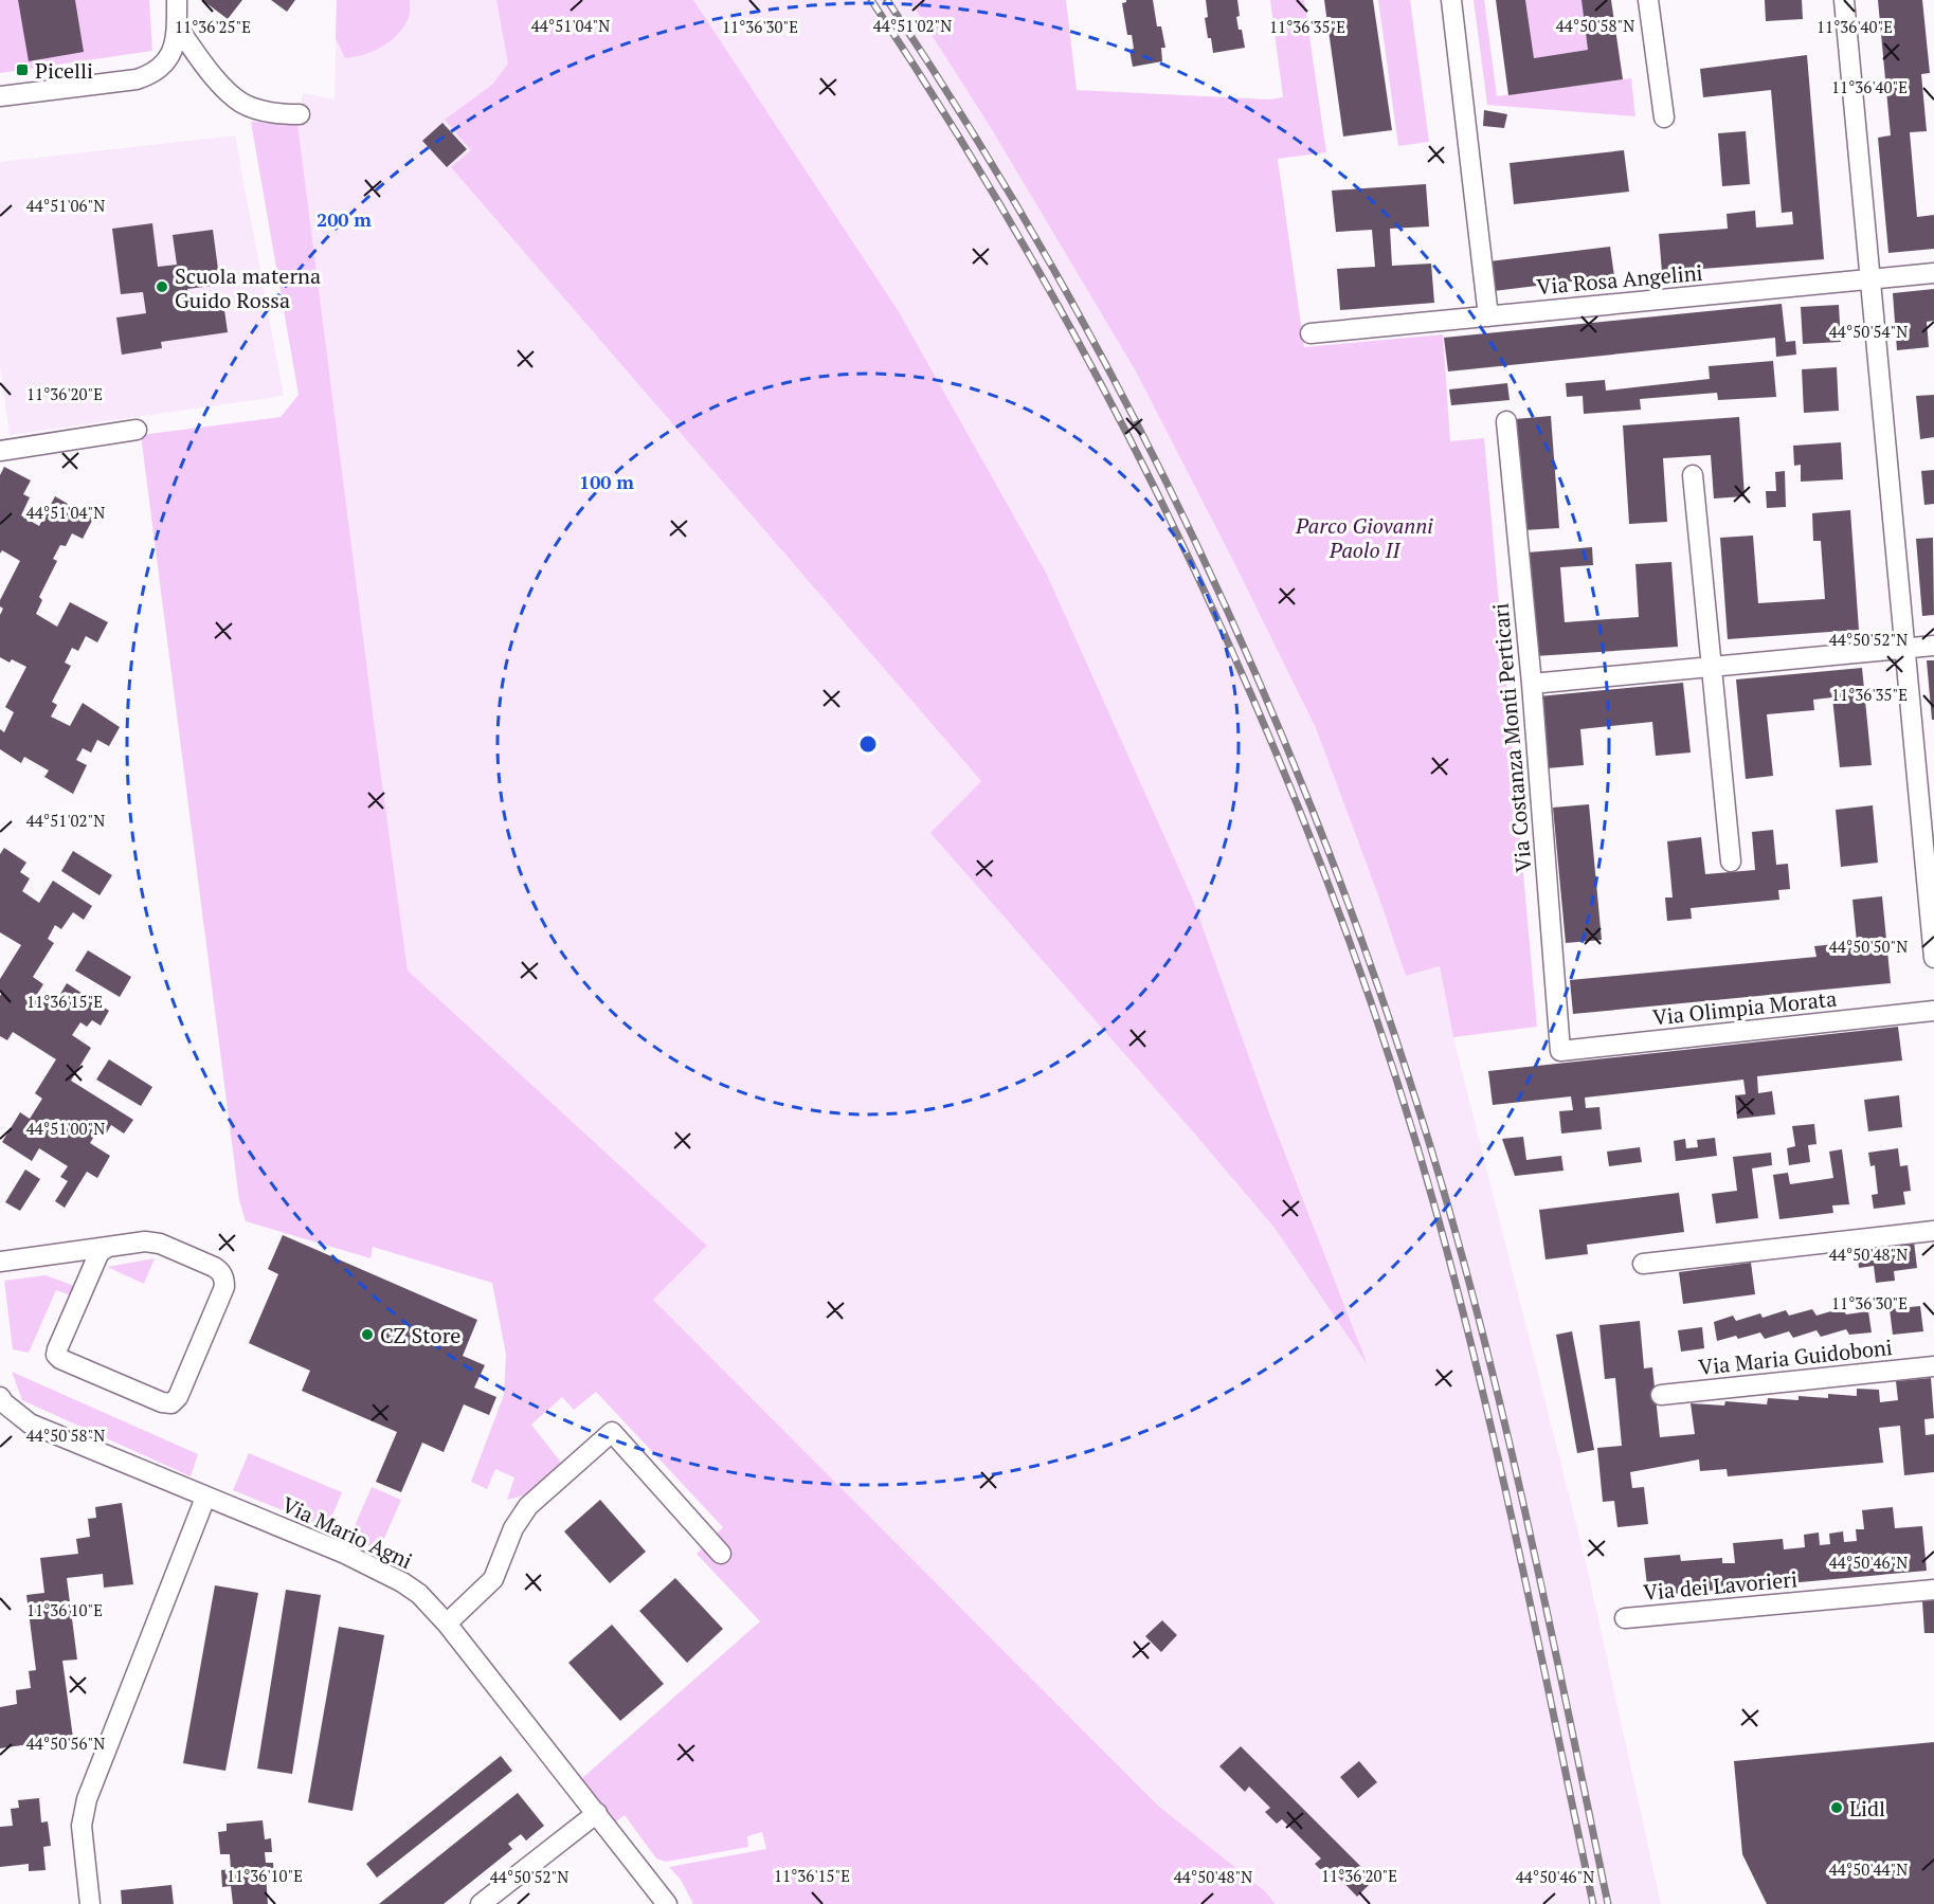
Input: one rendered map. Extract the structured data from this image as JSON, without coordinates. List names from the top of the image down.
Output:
{
  "streets": {
    "street": [
      "Via Rosa Angelini",
      "Via Costanza Monti Perticari",
      "Via Olimpia Morata",
      "Via Maria Guidoboni",
      "Via Mario Agni",
      "Via dei Lavorieri"
    ]
  },
  "crossings": [
    ["Via Costanza Monti Perticari", "Via Olimpia Morata"]
  ],
  "parks": ["Parco Giovanni Paolo II"],
  "places": {
    "transit": ["Picelli"],
    "other": ["Scuola materna Guido Rossa", "CZ Store", "Lidl"]
  },
  "coordinates": [
    "44°51'04\"N",
    "44°50'58\"N",
    "44°51'02\"N",
    "11°36'25\"E",
    "11°36'30\"E",
    "11°36'40\"E",
    "11°36'35\"E",
    "44°51'06\"N",
    "44°50'54\"N",
    "11°36'20\"E",
    "44°50'52\"N",
    "44°50'50\"N",
    "11°36'15\"E",
    "44°51'00\"N",
    "44°50'48\"N",
    "44°50'46\"N",
    "11°36'10\"E",
    "44°50'56\"N",
    "44°50'44\"N"
  ],
  "rings": ["200 m", "100 m"]
}
